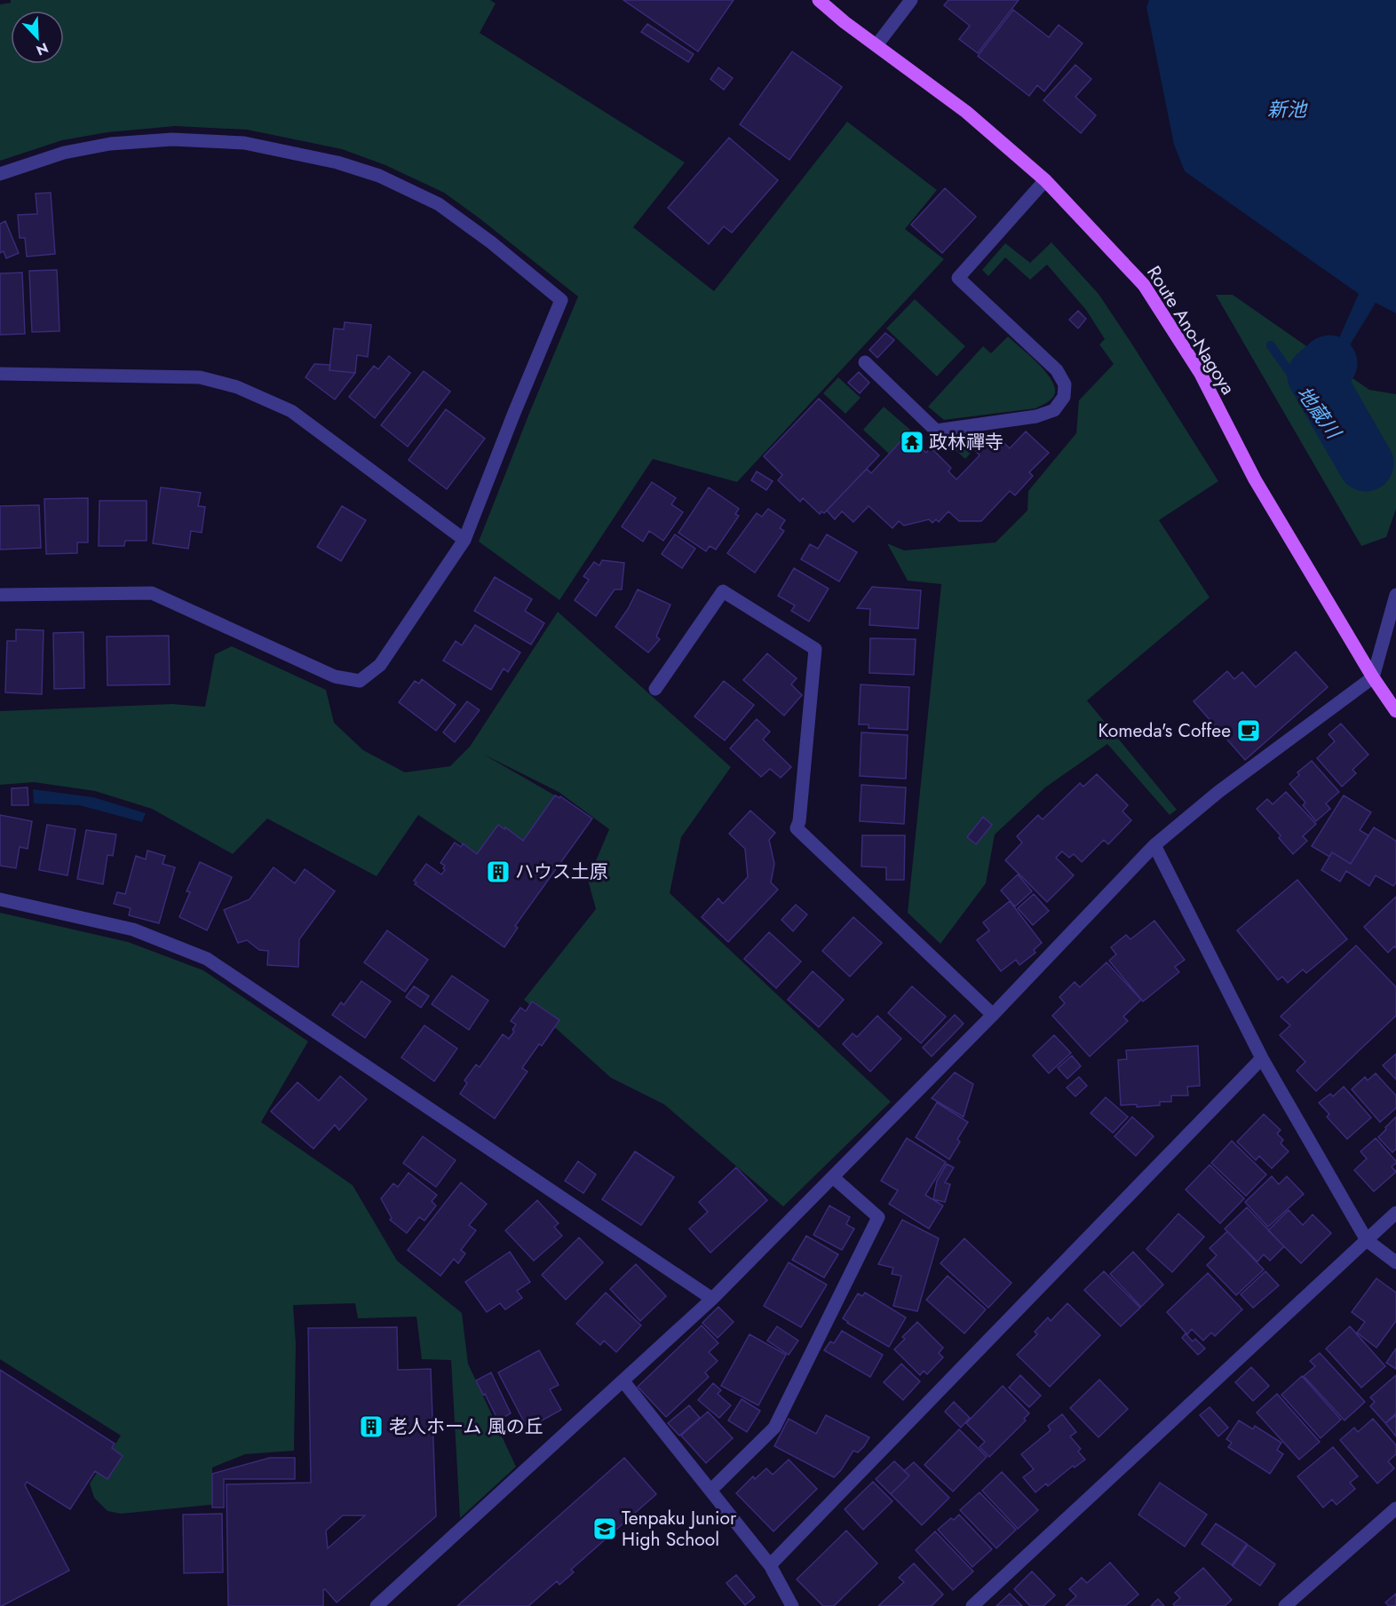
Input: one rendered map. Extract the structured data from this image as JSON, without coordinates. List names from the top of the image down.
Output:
{
  "streets": {
    "main road": ["Route Ano-Nagoya"]
  },
  "water": ["新池", "地蔵川"],
  "places": {
    "temple": ["政林禪寺"],
    "cafe": ["Komeda's Coffee"],
    "building": ["ハウス土原", "老人ホーム 風の丘"],
    "school or university": ["Tenpaku Junior High School"]
  },
  "north": "bottom right"
}
